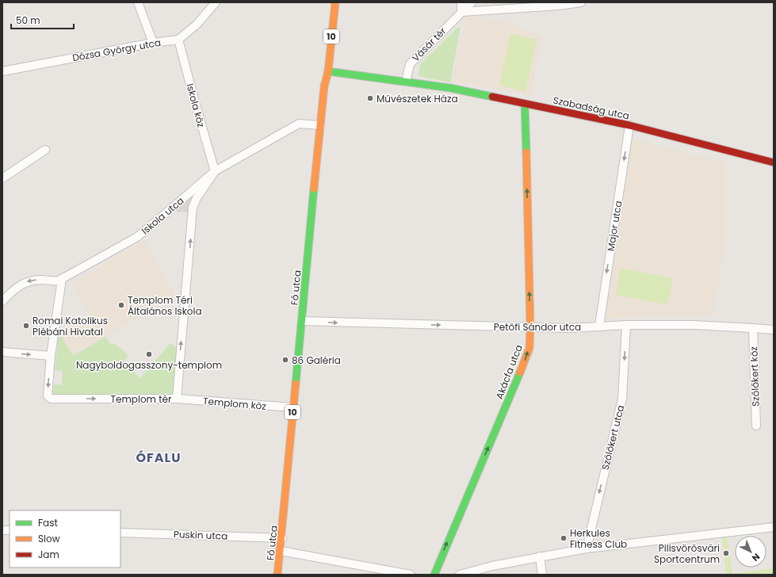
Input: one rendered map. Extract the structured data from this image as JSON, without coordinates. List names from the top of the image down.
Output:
{
  "streets": {
    "street": [
      "10",
      "Vásár tér",
      "Dózsa György utca",
      "Iskola köz",
      "Szabadság utca",
      "Iskola utca",
      "Major utca",
      "Fő utca",
      "Petőfi Sándor utca",
      "Akácfa utca",
      "Szőlőkert köz",
      "Templom tér",
      "Templom köz",
      "Szőlőkert utca",
      "Puskin utca"
    ]
  },
  "crossings": [
    ["Vásár tér", "Szabadság utca"],
    ["Dózsa György utca", "Iskola köz"],
    ["Iskola köz", "Iskola utca"],
    ["Iskola köz", "Templom tér"],
    ["Szabadság utca", "Major utca"],
    ["Szabadság utca", "Akácfa utca"],
    ["Iskola utca", "Fő utca"],
    ["Iskola utca", "Templom tér"],
    ["Major utca", "Petőfi Sándor utca"],
    ["Fő utca", "Petőfi Sándor utca"],
    ["Fő utca", "Templom köz"],
    ["Fő utca", "Puskin utca"],
    ["Petőfi Sándor utca", "Akácfa utca"],
    ["Petőfi Sándor utca", "Szőlőkert köz"],
    ["Petőfi Sándor utca", "Szőlőkert utca"],
    ["Templom tér", "Templom köz"]
  ],
  "one_way": [
    "Major utca",
    "Petőfi Sándor utca",
    "Akácfa utca",
    "Szőlőkert utca"
  ],
  "districts": ["ÓFALU"],
  "places": [
    "Művészetek Háza",
    "Templom Téri Általános Iskola",
    "Romai Katolikus Plébáni Hivatal",
    "Nagyboldogasszony-templom",
    "86 Galéria",
    "Herkules Fitness Club",
    "Pilisvörösvári Sportcentrum"
  ],
  "legend": ["Fast", "Slow", "Jam"],
  "scale_bar": "50 m",
  "north": "bottom right"
}
